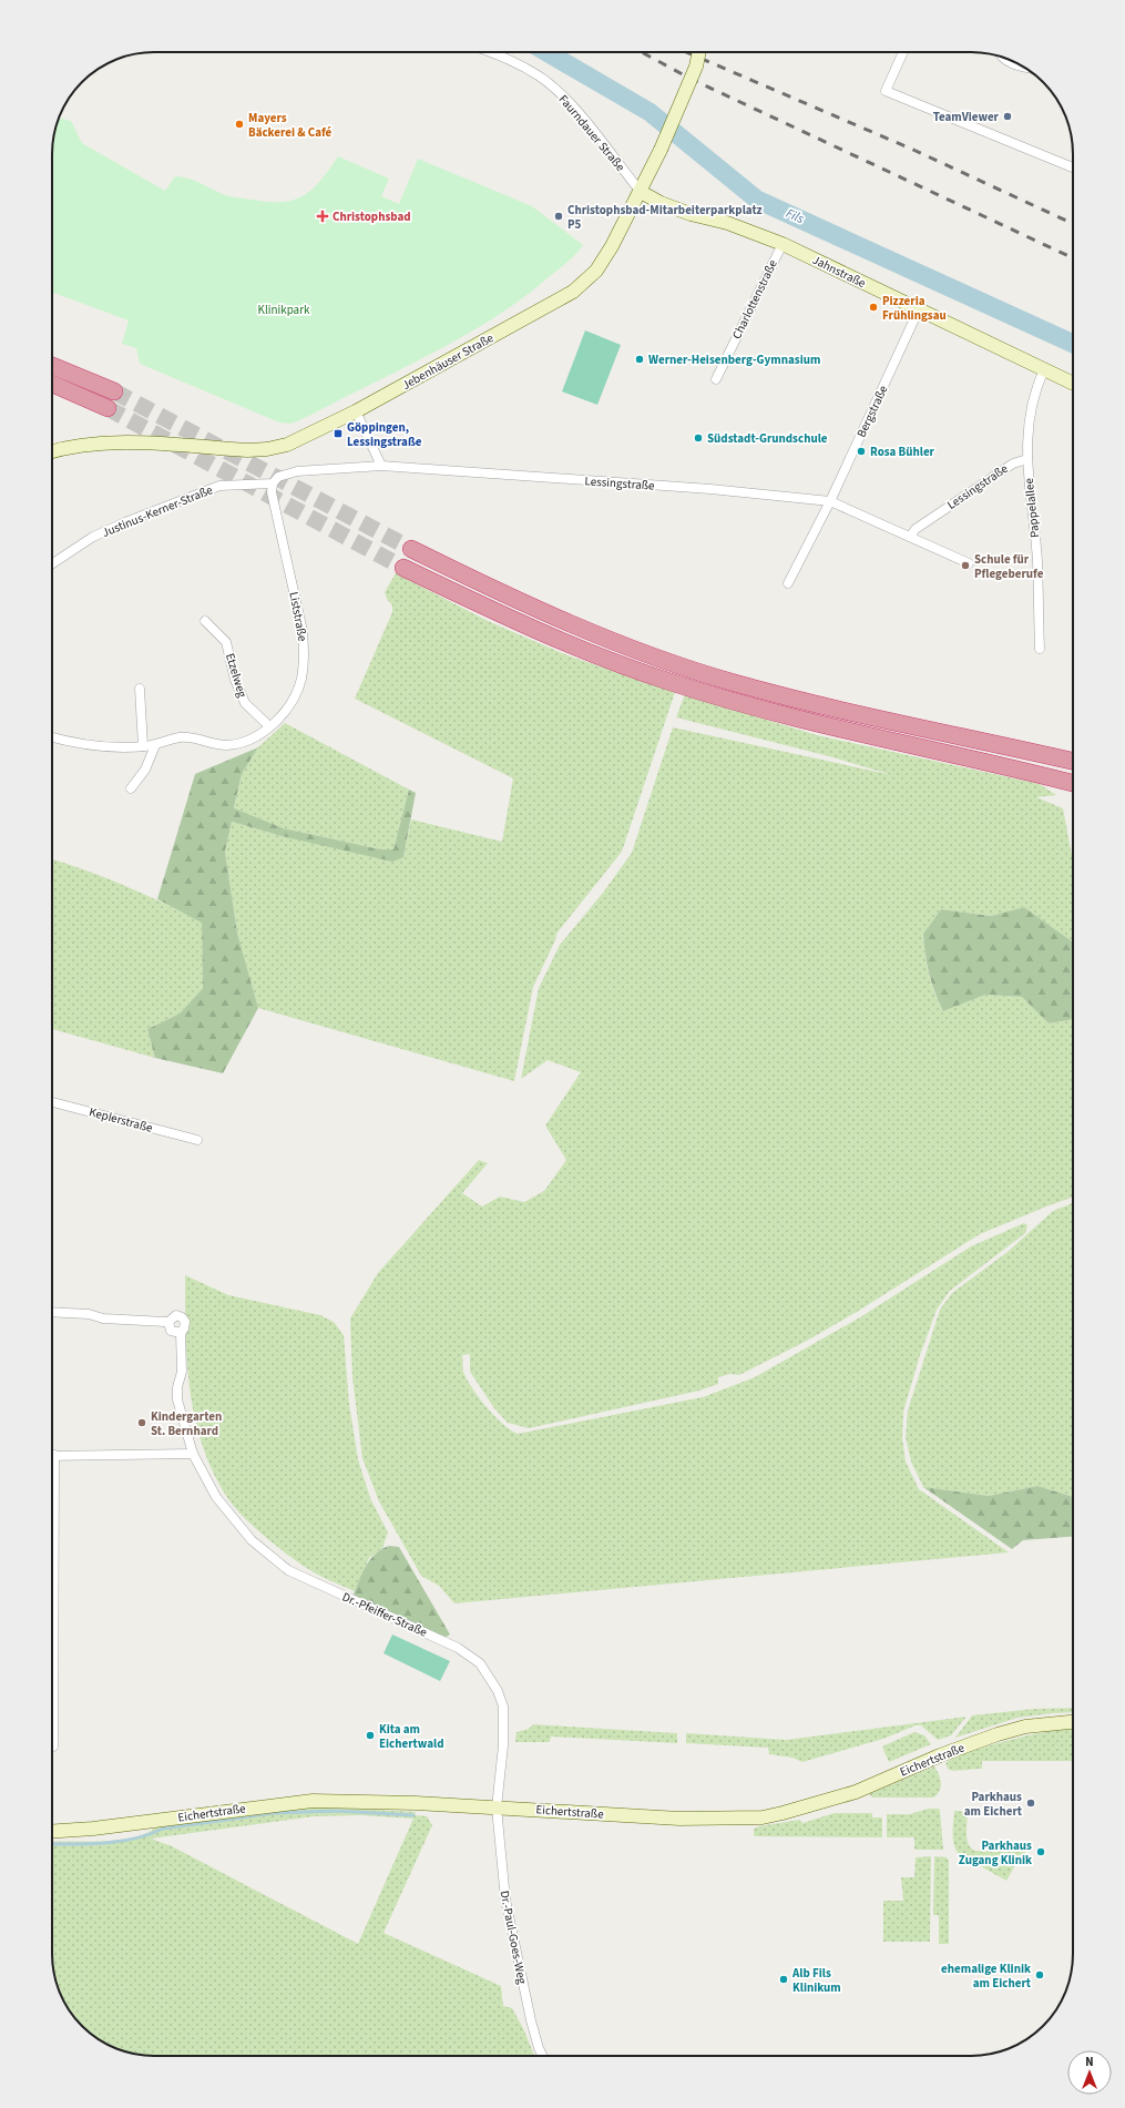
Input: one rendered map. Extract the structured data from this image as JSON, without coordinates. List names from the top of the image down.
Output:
{
  "streets": {
    "main road": ["Jahnstraße", "Jebenhäuser Straße", "Eichertstraße"],
    "street": [
      "Faurndauer Straße",
      "Charlottenstraße",
      "Bergstraße",
      "Lessingstraße",
      "Pappelallee",
      "Justinus-Kerner-Straße",
      "Liststraße",
      "Etzelweg",
      "Keplerstraße",
      "Dr.-Pfeiffer-Straße",
      "Dr.-Paul-Goes-Weg"
    ]
  },
  "crossings": [
    ["Faurndauer Straße", "Jahnstraße"],
    ["Faurndauer Straße", "Jebenhäuser Straße"],
    ["Jahnstraße", "Charlottenstraße"],
    ["Jahnstraße", "Jebenhäuser Straße"],
    ["Jahnstraße", "Bergstraße"],
    ["Jahnstraße", "Pappelallee"],
    ["Bergstraße", "Lessingstraße"],
    ["Lessingstraße", "Pappelallee"],
    ["Lessingstraße", "Justinus-Kerner-Straße"],
    ["Justinus-Kerner-Straße", "Liststraße"],
    ["Liststraße", "Etzelweg"],
    ["Dr.-Pfeiffer-Straße", "Eichertstraße"],
    ["Dr.-Pfeiffer-Straße", "Dr.-Paul-Goes-Weg"],
    ["Eichertstraße", "Dr.-Paul-Goes-Weg"]
  ],
  "water": ["Fils"],
  "parks": ["Klinikpark"],
  "places": {
    "other": [
      "TeamViewer",
      "Mayers Bäckerei & Café",
      "Christophsbad-Mitarbeiterparkplatz P5",
      "Pizzeria Frühlingsau",
      "Werner-Heisenberg-Gymnasium",
      "Südstadt-Grundschule",
      "Rosa Bühler",
      "Schule für Pflegeberufe",
      "Kindergarten St. Bernhard",
      "Kita am Eichertwald",
      "Parkhaus am Eichert",
      "Parkhaus Zugang Klinik",
      "ehemalige Klinik am Eichert",
      "Alb Fils Klinikum"
    ],
    "health": ["Christophsbad"],
    "transit": ["Göppingen, Lessingstraße"]
  },
  "north": "top"
}
